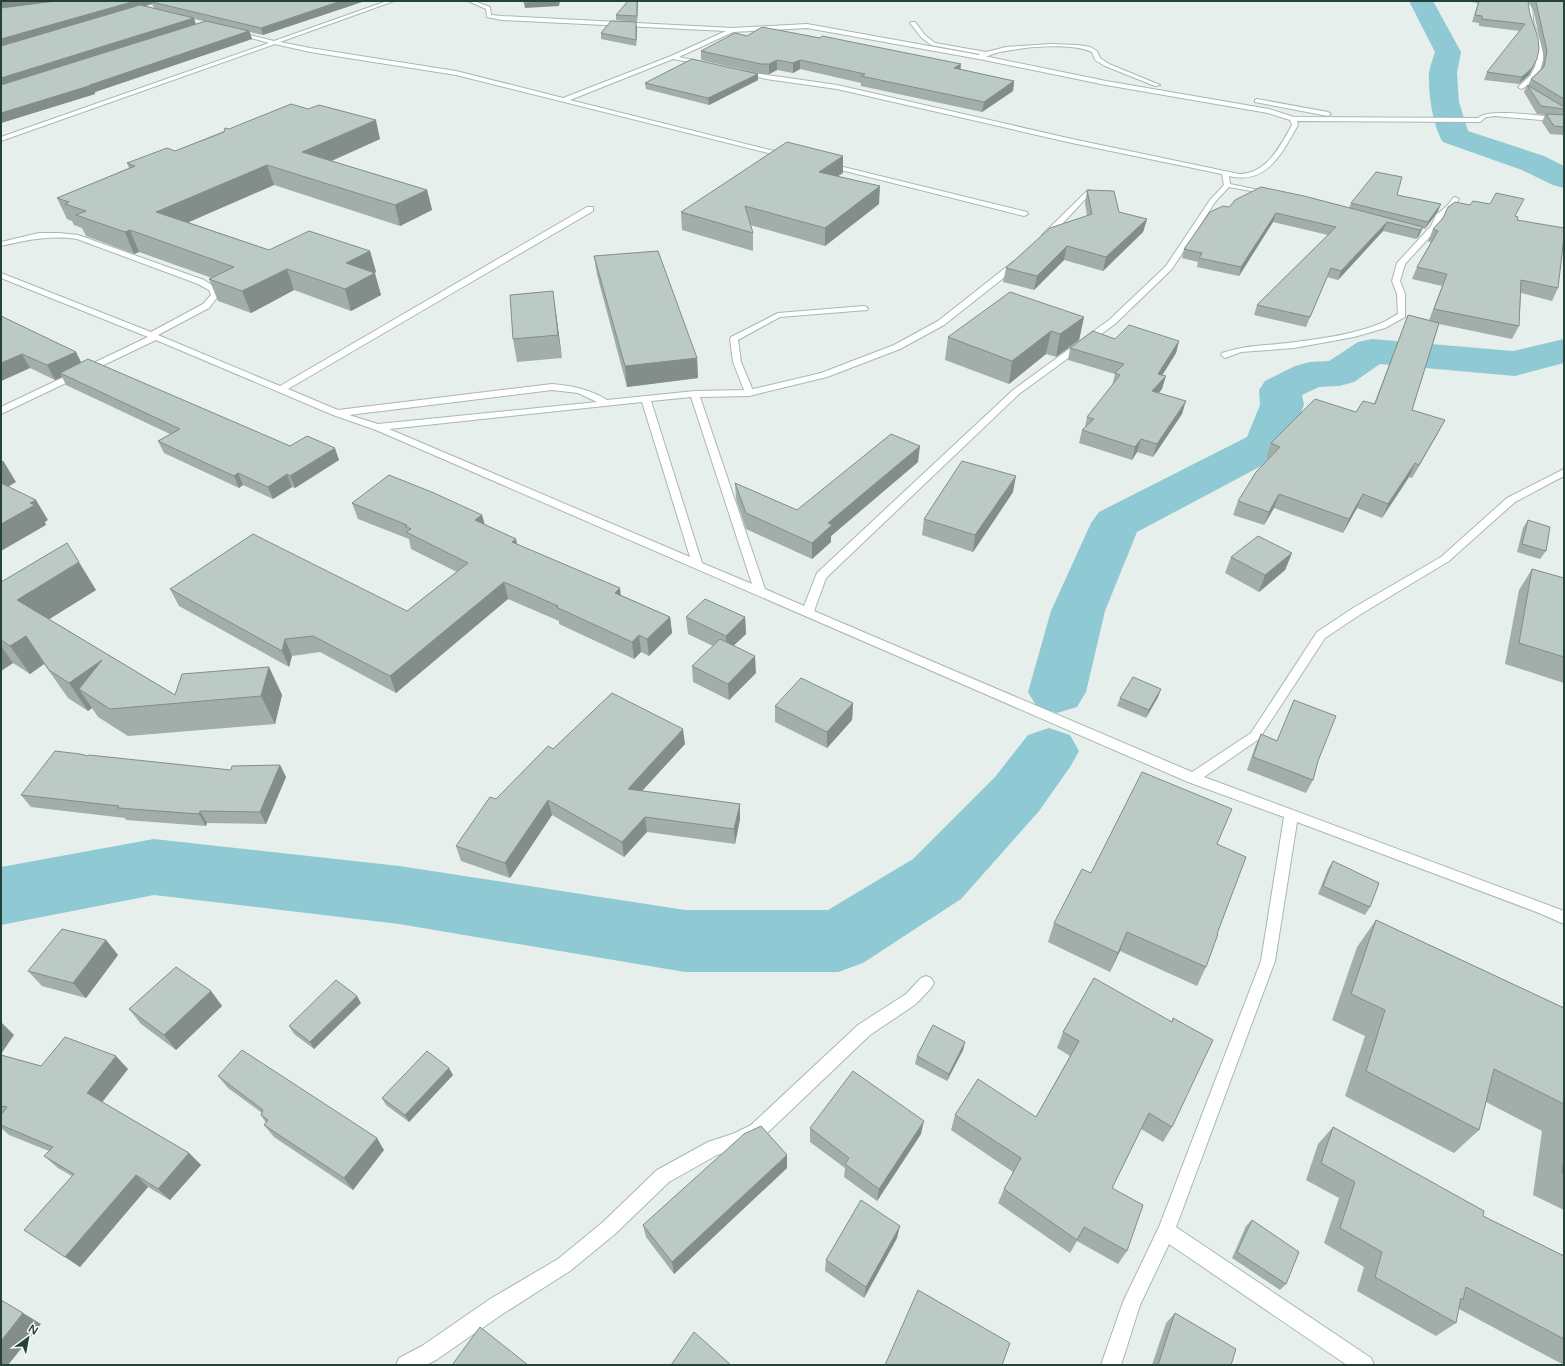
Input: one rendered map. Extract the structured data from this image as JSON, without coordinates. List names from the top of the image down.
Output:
{
  "north": "top right"
}
